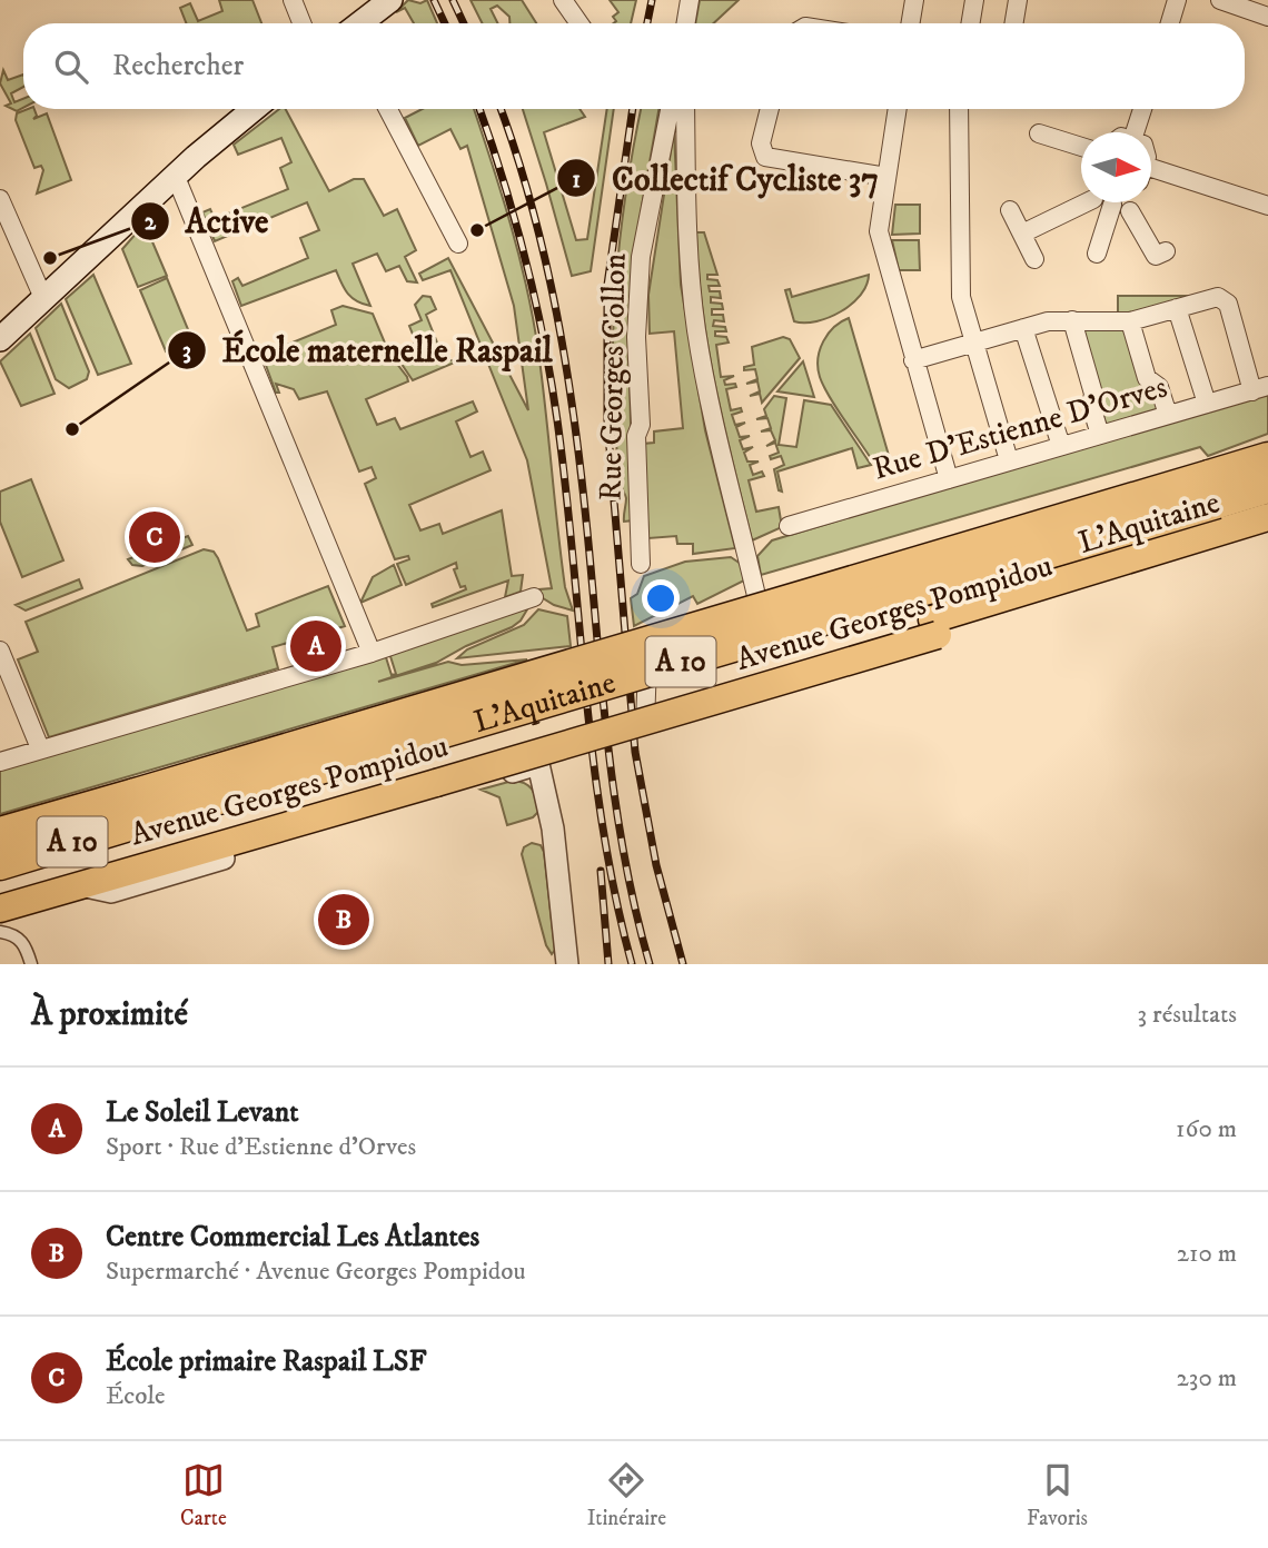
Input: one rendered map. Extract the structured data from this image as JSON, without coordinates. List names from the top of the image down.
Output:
{
  "streets": {
    "highway": ["L'Aquitaine", "A 10"],
    "main road": ["Avenue Georges Pompidou"],
    "street": ["Rue Georges Collon", "Rue D'Estienne D'Orves"]
  },
  "places": ["Collectif Cycliste 37", "Active", "École maternelle Raspail"],
  "north": "right",
  "page": {
    "search": "Rechercher",
    "pins": ["C", "A", "B"],
    "heading": ["À proximité", "3 résultats"],
    "list": [
      {
        "mark": "A",
        "name": "Le Soleil Levant",
        "note": "Sport · Rue d'Estienne d'Orves",
        "value": "160 m"
      },
      {
        "mark": "B",
        "name": "Centre Commercial Les Atlantes",
        "note": "Supermarché · Avenue Georges Pompidou",
        "value": "210 m"
      },
      {
        "mark": "C",
        "name": "École primaire Raspail LSF",
        "note": "École",
        "value": "230 m"
      }
    ],
    "nav": ["Carte", "Itinéraire", "Favoris"]
  }
}
